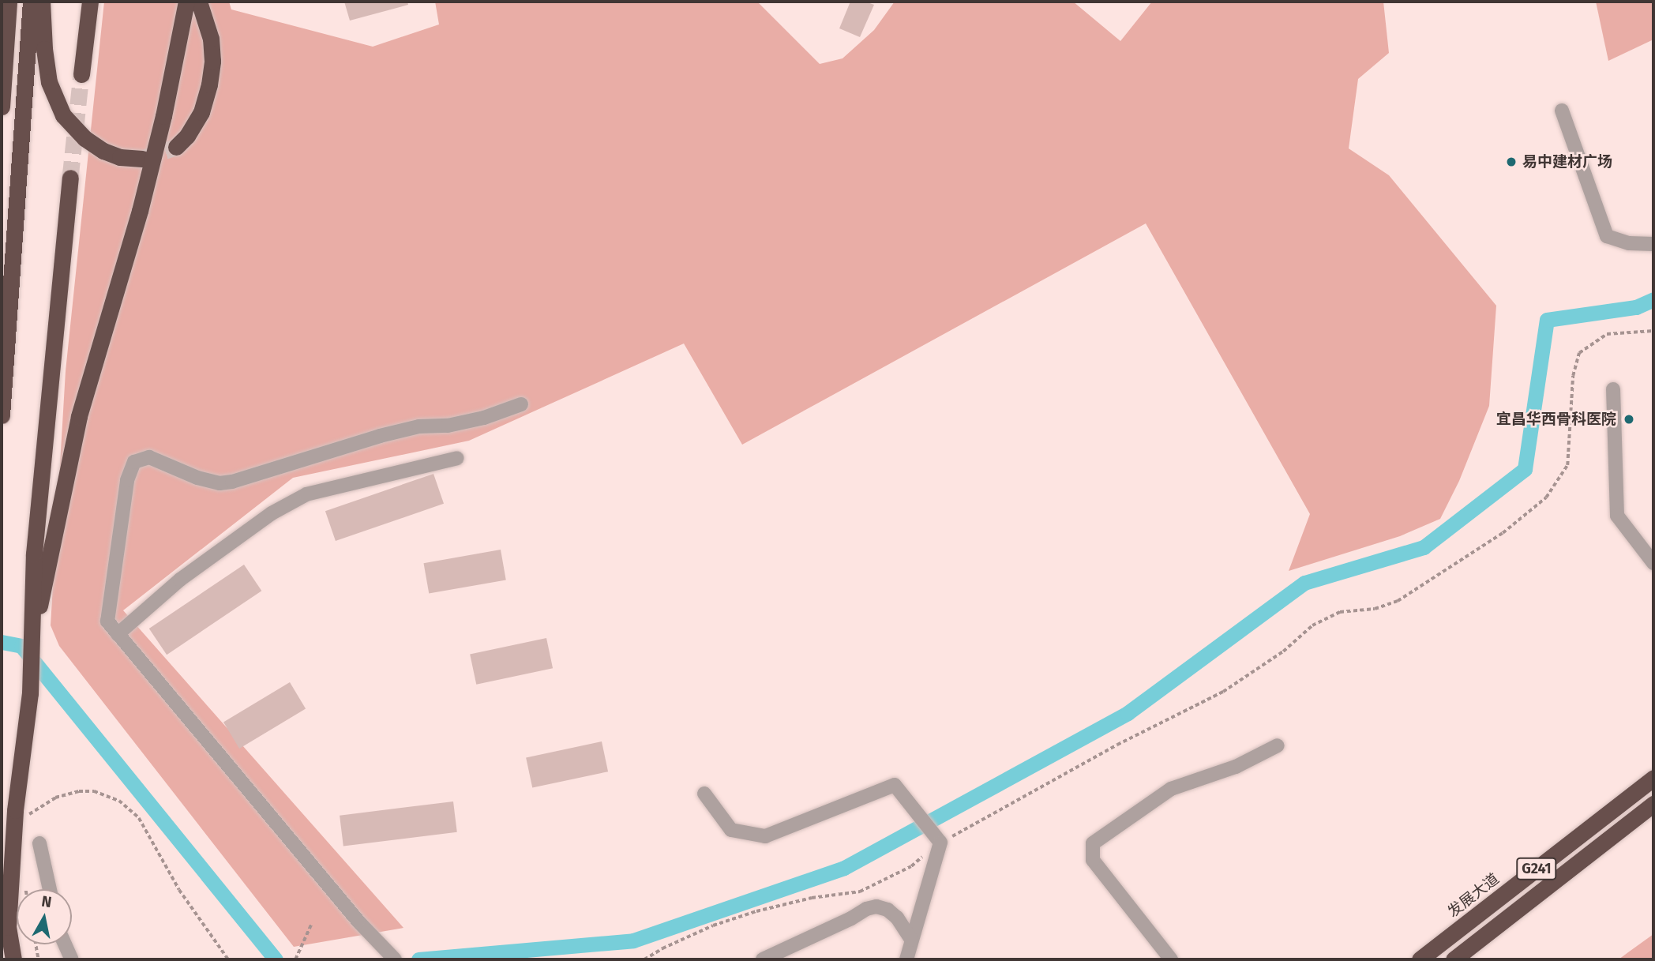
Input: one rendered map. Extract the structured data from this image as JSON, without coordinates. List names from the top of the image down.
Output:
{
  "streets": {
    "highway": ["G241", "发展大道"]
  },
  "places": ["易中建材广场", "宜昌华西骨科医院"],
  "north": "top"
}
